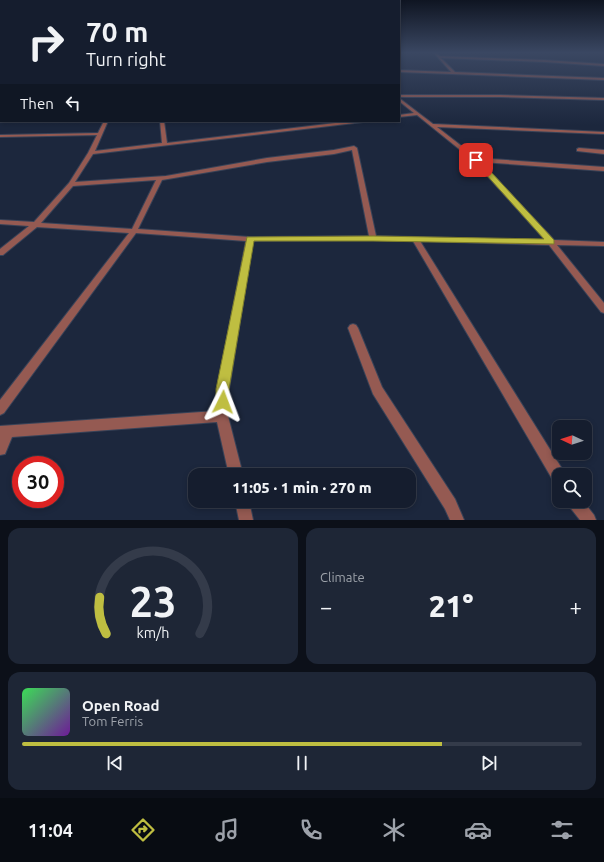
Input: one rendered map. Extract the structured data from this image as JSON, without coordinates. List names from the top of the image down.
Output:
{
  "north": "left",
  "page": {
    "turn": ["70 m", "Turn right"],
    "then": "Then",
    "limit": "30",
    "trip": "11:05 · 1 min · 270 m",
    "tile": "Climate",
    "heat": ["−", "21°", "+"],
    "song": ["Open Road", "Tom Ferris"],
    "tabs": "11:04",
    "gauge": ["23", "km/h"]
  }
}
